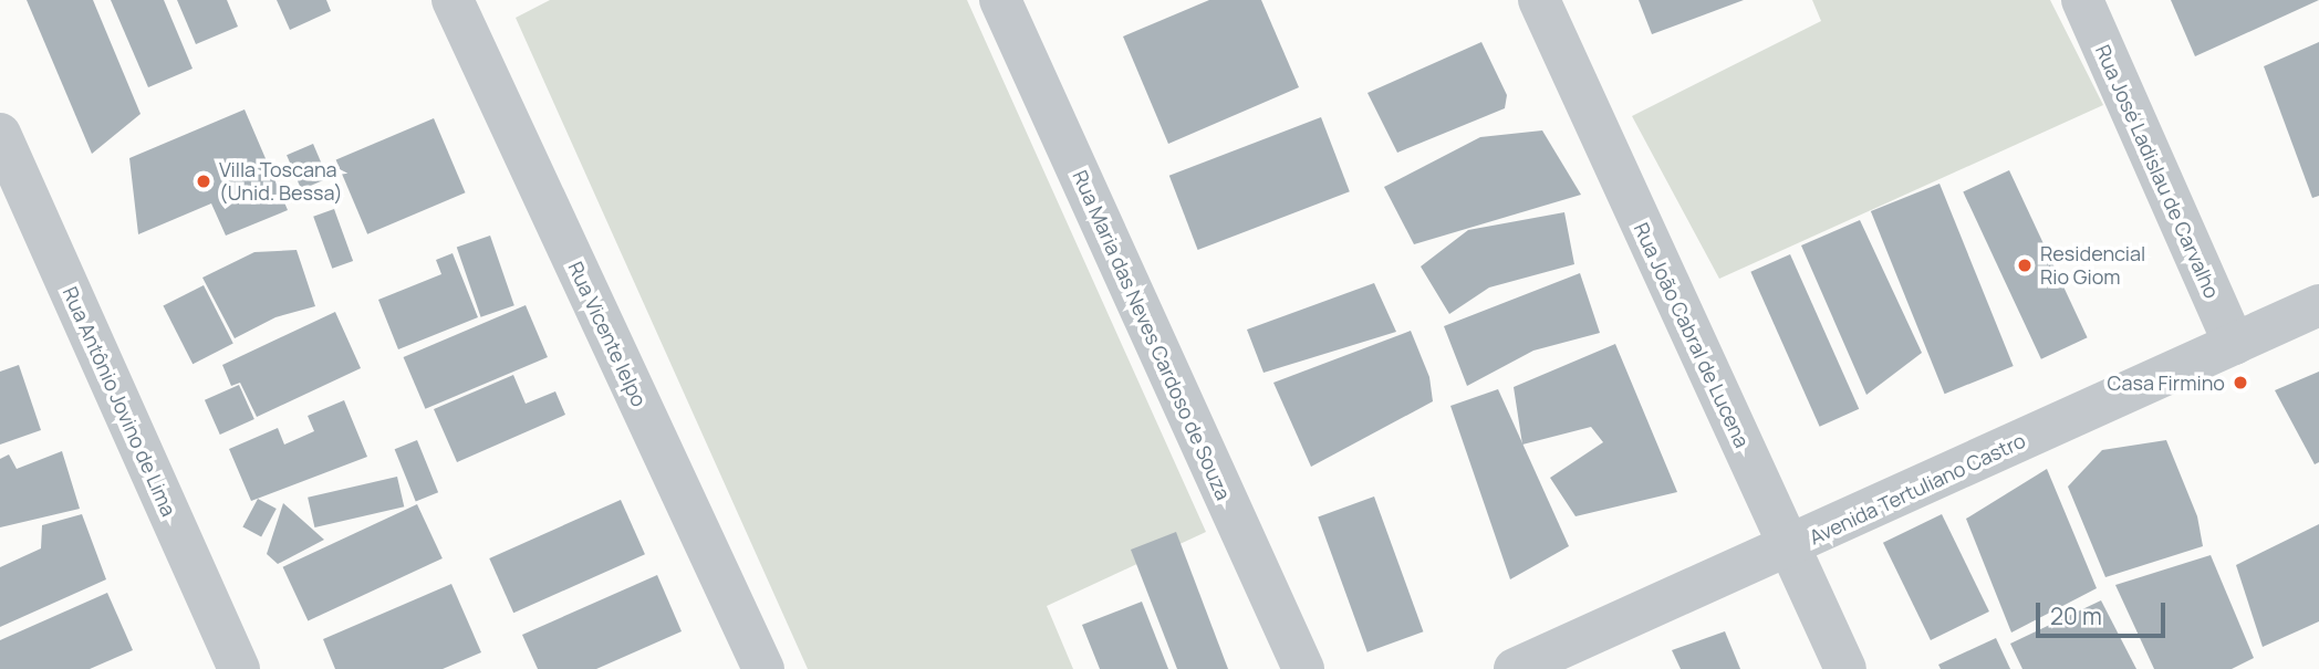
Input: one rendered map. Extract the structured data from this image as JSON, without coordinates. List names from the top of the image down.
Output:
{
  "streets": {
    "street": [
      "Rua José Ladislau de Carvalho",
      "Rua Vicente Ielpo",
      "Rua Maria das Neves Cardoso de Souza",
      "Rua João Cabral de Lucena",
      "Rua Antônio Jovino de Lima",
      "Avenida Tertuliano Castro"
    ]
  },
  "crossings": [
    ["Rua José Ladislau de Carvalho", "Avenida Tertuliano Castro"],
    ["Rua João Cabral de Lucena", "Avenida Tertuliano Castro"]
  ],
  "places": ["Villa Toscana (Unid. Bessa)", "Residencial Rio Giom", "Casa Firmino"],
  "scale_bar": "20 m"
}
